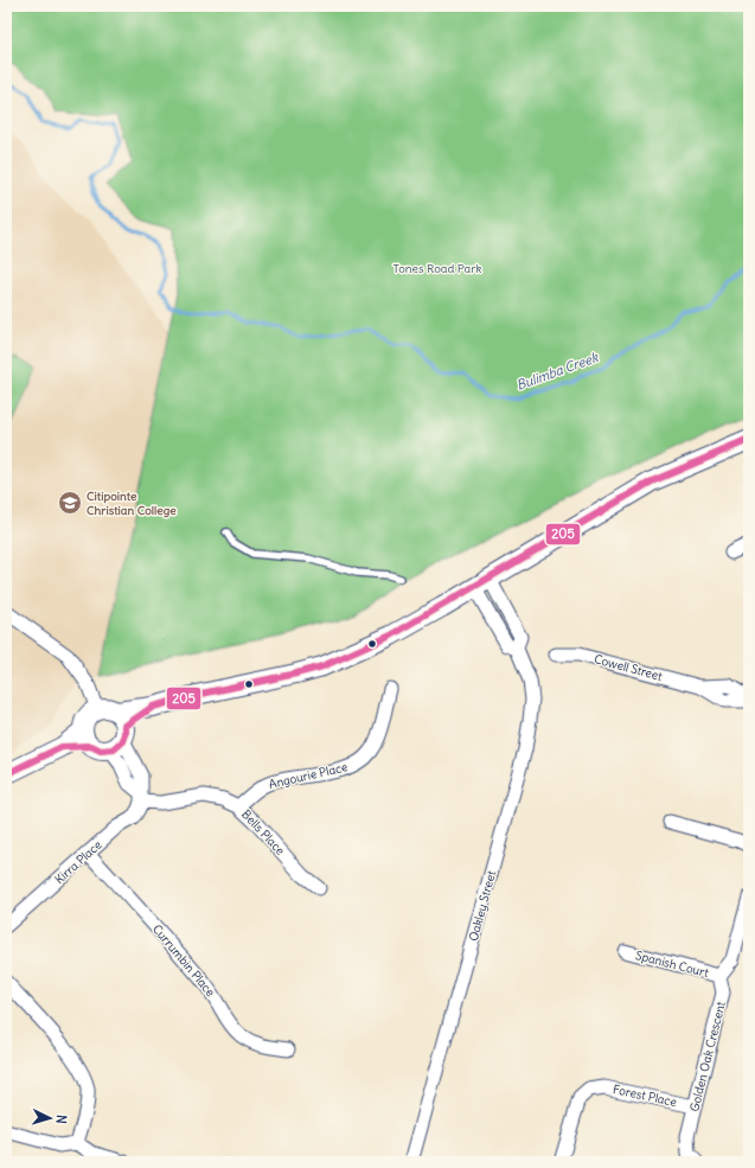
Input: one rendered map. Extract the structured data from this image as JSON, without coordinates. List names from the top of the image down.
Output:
{
  "streets": {
    "street": [
      "Cowell Street",
      "Angourie Place",
      "Bells Place",
      "Kirra Place",
      "Oakley Street",
      "Currumbin Place",
      "Spanish Court",
      "Golden Oak Crescent",
      "Forest Place"
    ]
  },
  "crossings": [
    ["Angourie Place", "Bells Place"],
    ["Bells Place", "Kirra Place"],
    ["Kirra Place", "Currumbin Place"],
    ["Spanish Court", "Golden Oak Crescent"],
    ["Golden Oak Crescent", "Forest Place"]
  ],
  "water": ["Bulimba Creek"],
  "parks": ["Tones Road Park"],
  "places": {
    "school or university": ["Citipointe Christian College"]
  },
  "lines": ["transit line 205"],
  "north": "right"
}
